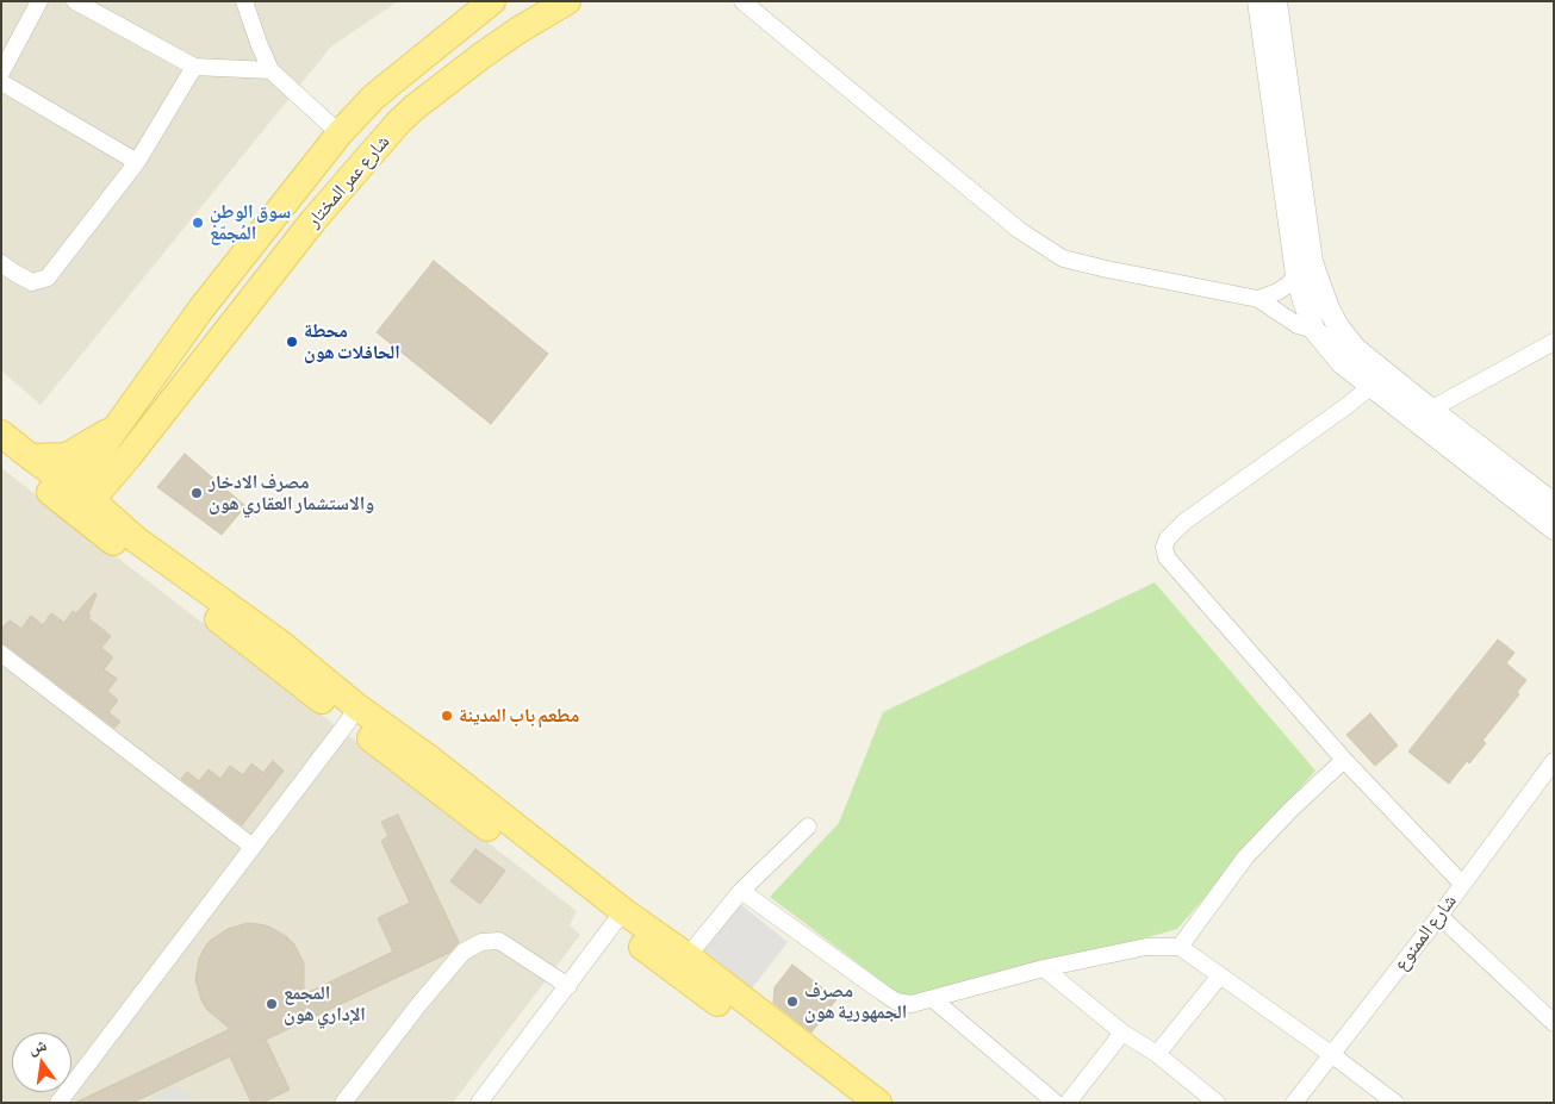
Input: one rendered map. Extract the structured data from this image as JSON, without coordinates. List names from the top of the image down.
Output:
{
  "streets": {
    "main road": ["شارع عمر المختار"],
    "street": ["شارع الممنوع"]
  },
  "places": [
    "سوق الوطن المُجمّعْ",
    "محطة الحافلات هون",
    "مصرف الادخار والاستشمار العقاري هون",
    "مطعم باب المدينة",
    "مصرف الجمهورية هون",
    "المجمع الإداري هون"
  ],
  "north": "top"
}
